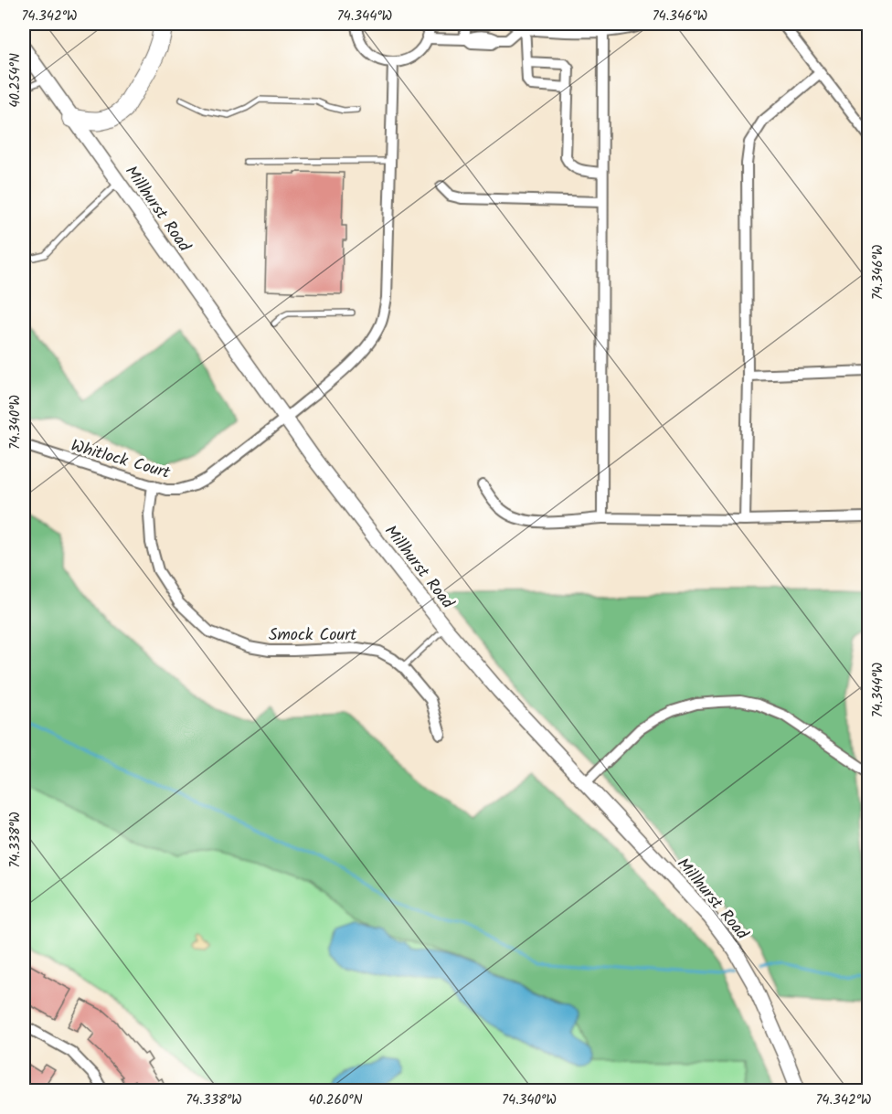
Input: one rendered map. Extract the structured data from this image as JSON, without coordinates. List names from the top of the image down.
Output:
{
  "streets": {
    "street": ["Millhurst Road", "Whitlock Court", "Smock Court"]
  },
  "crossings": [
    ["Millhurst Road", "Whitlock Court"],
    ["Whitlock Court", "Smock Court"]
  ],
  "coordinates": [
    "74.342°W",
    "74.344°W",
    "74.346°W",
    "40.254°N",
    "74.340°W",
    "74.338°W",
    "40.260°N"
  ]
}
